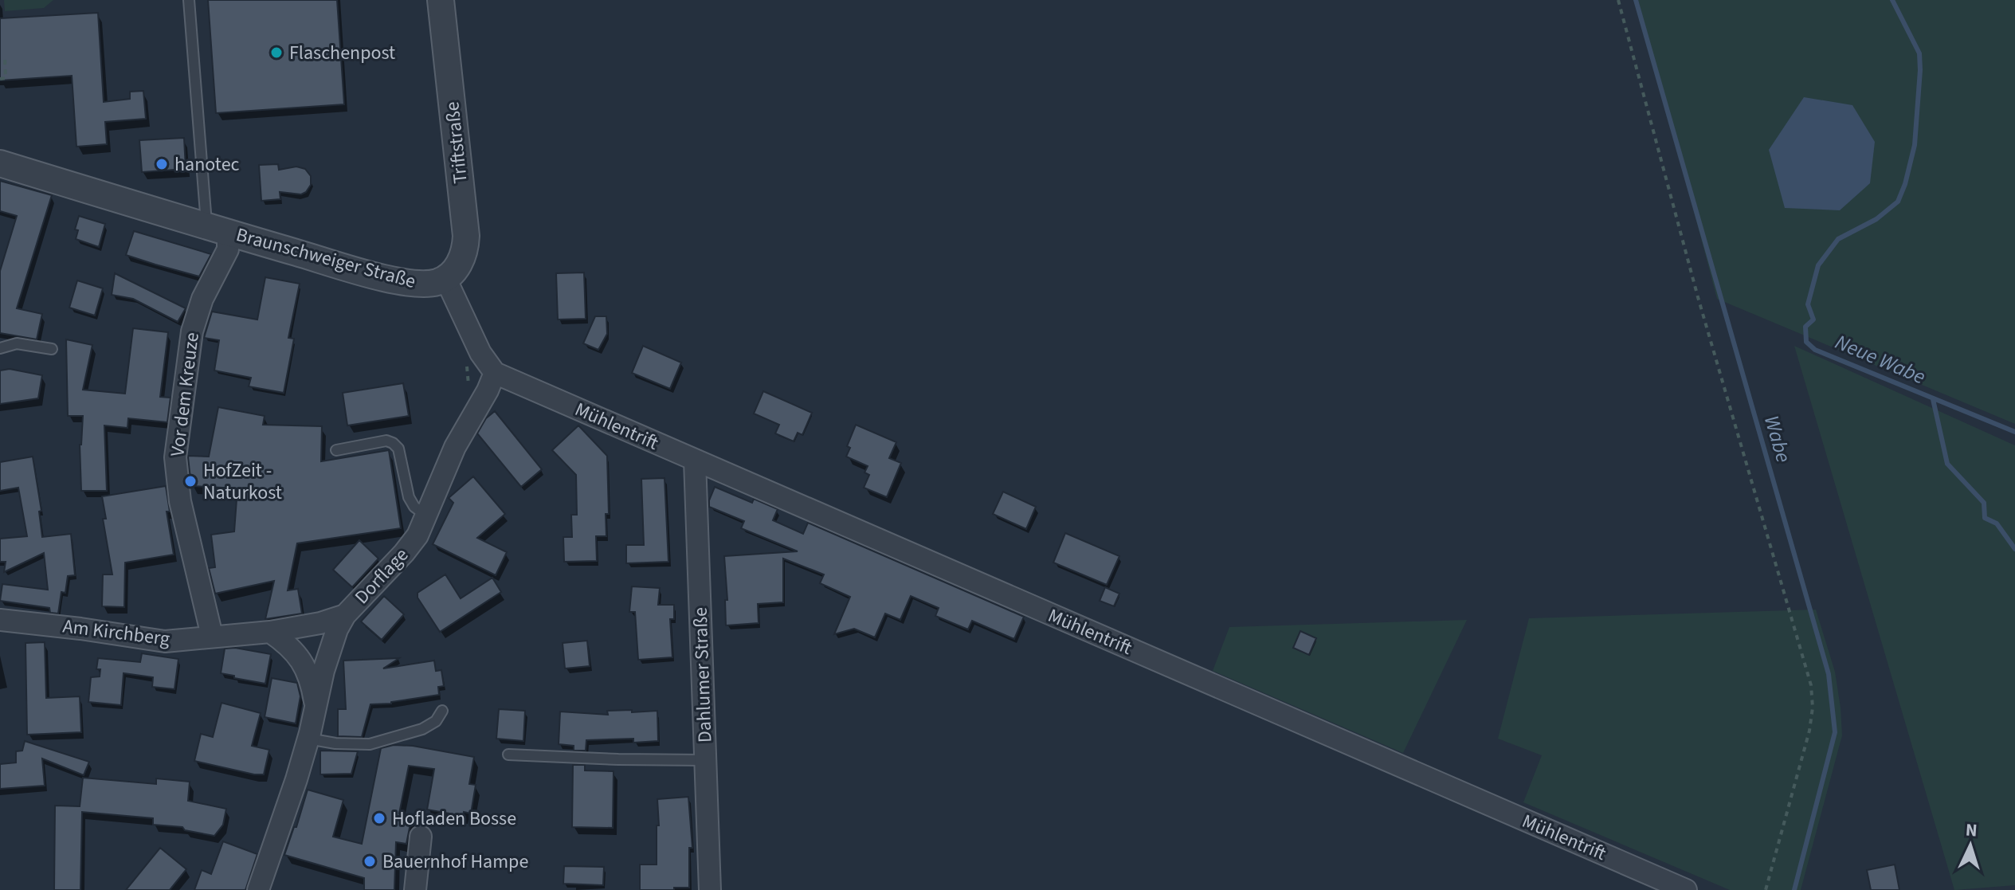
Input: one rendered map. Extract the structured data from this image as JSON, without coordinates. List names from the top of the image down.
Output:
{
  "streets": {
    "street": [
      "Triftstraße",
      "Braunschweiger Straße",
      "Vor dem Kreuze",
      "Mühlentrift",
      "Dorflage",
      "Am Kirchberg",
      "Dahlumer Straße"
    ]
  },
  "crossings": [
    ["Triftstraße", "Braunschweiger Straße"],
    ["Braunschweiger Straße", "Vor dem Kreuze"],
    ["Vor dem Kreuze", "Am Kirchberg"],
    ["Mühlentrift", "Dorflage"],
    ["Mühlentrift", "Dahlumer Straße"],
    ["Dorflage", "Am Kirchberg"]
  ],
  "water": ["Neue Wabe", "Wabe"],
  "places": [
    "Flaschenpost",
    "hanotec",
    "HofZeit - Naturkost",
    "Hofladen Bosse",
    "Bauernhof Hampe"
  ],
  "north": "top"
}
